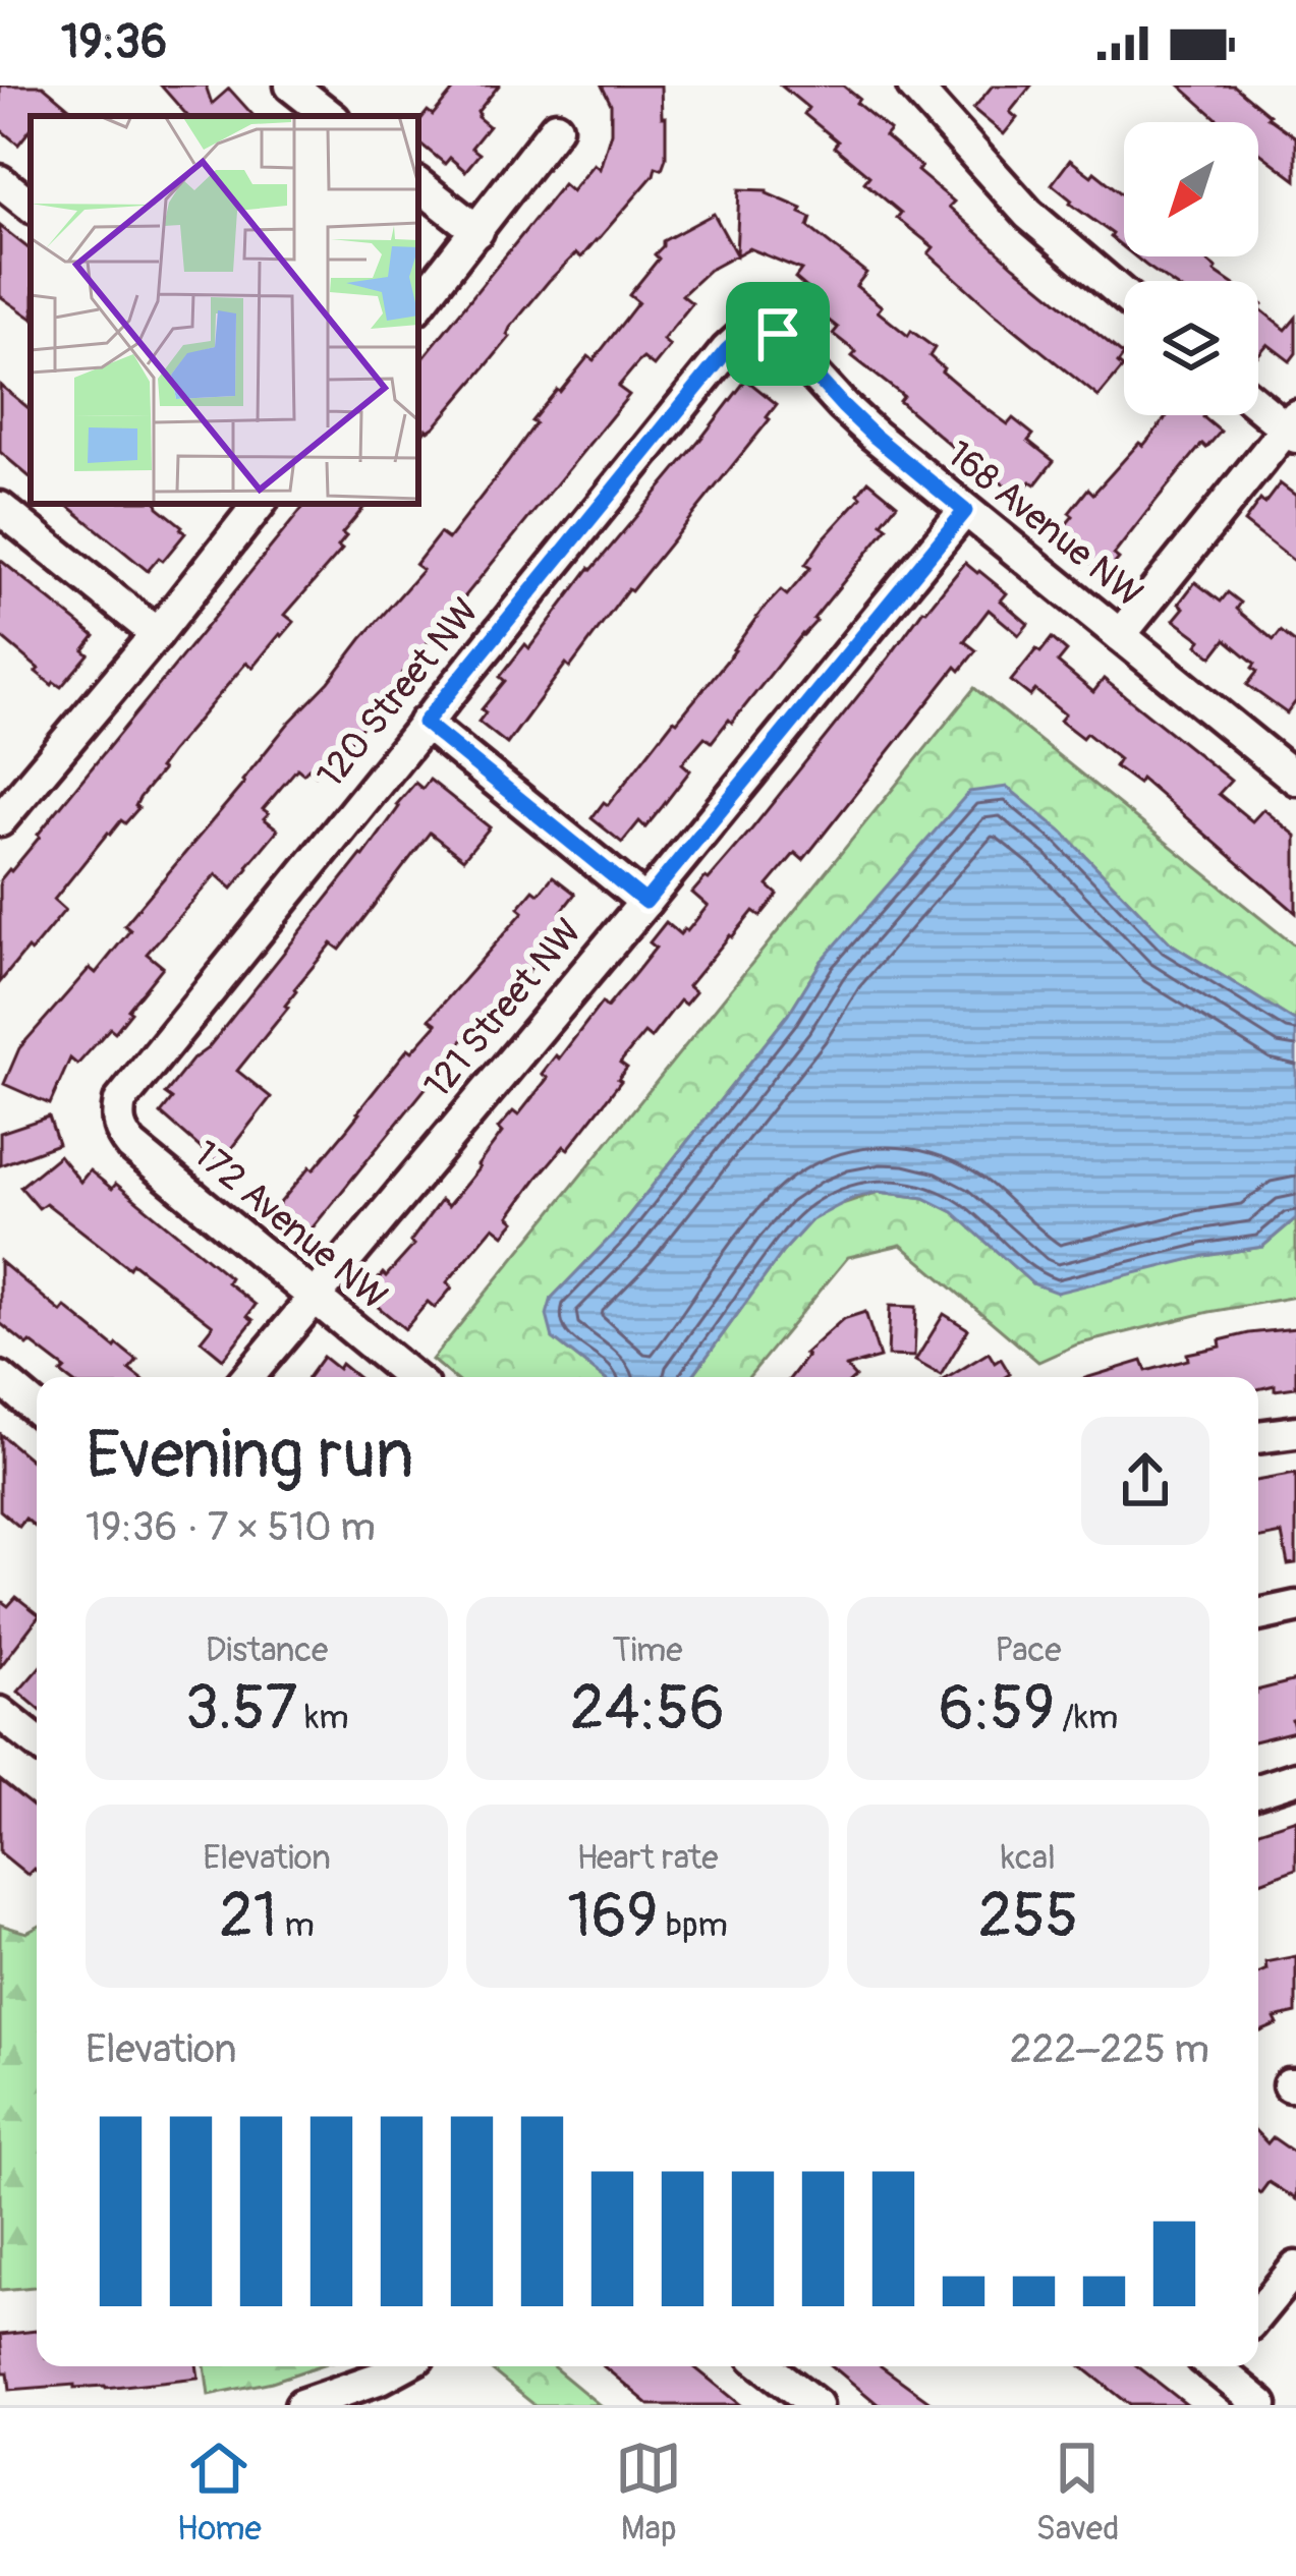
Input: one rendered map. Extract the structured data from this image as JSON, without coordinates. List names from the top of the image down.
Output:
{
  "streets": {
    "street": [
      "168 Avenue NW",
      "120 Street NW",
      "121 Street NW",
      "172 Avenue NW"
    ]
  },
  "crossings": [
    ["168 Avenue NW", "120 Street NW"],
    ["168 Avenue NW", "121 Street NW"],
    ["120 Street NW", "172 Avenue NW"],
    ["121 Street NW", "172 Avenue NW"]
  ],
  "north": "bottom left",
  "page": {
    "status": "19:36",
    "heading": ["Evening run", "19:36 · 7 × 510 m"],
    "stats": [
      ["Distance", "3.57 km"],
      ["Time", "24:56"],
      ["Pace", "6:59 /km"],
      ["Elevation", "21 m"],
      ["Heart rate", "169 bpm"],
      ["kcal", "255"]
    ],
    "chart": ["Elevation", "222–225 m"],
    "tabs": ["Home", "Map", "Saved"]
  }
}
